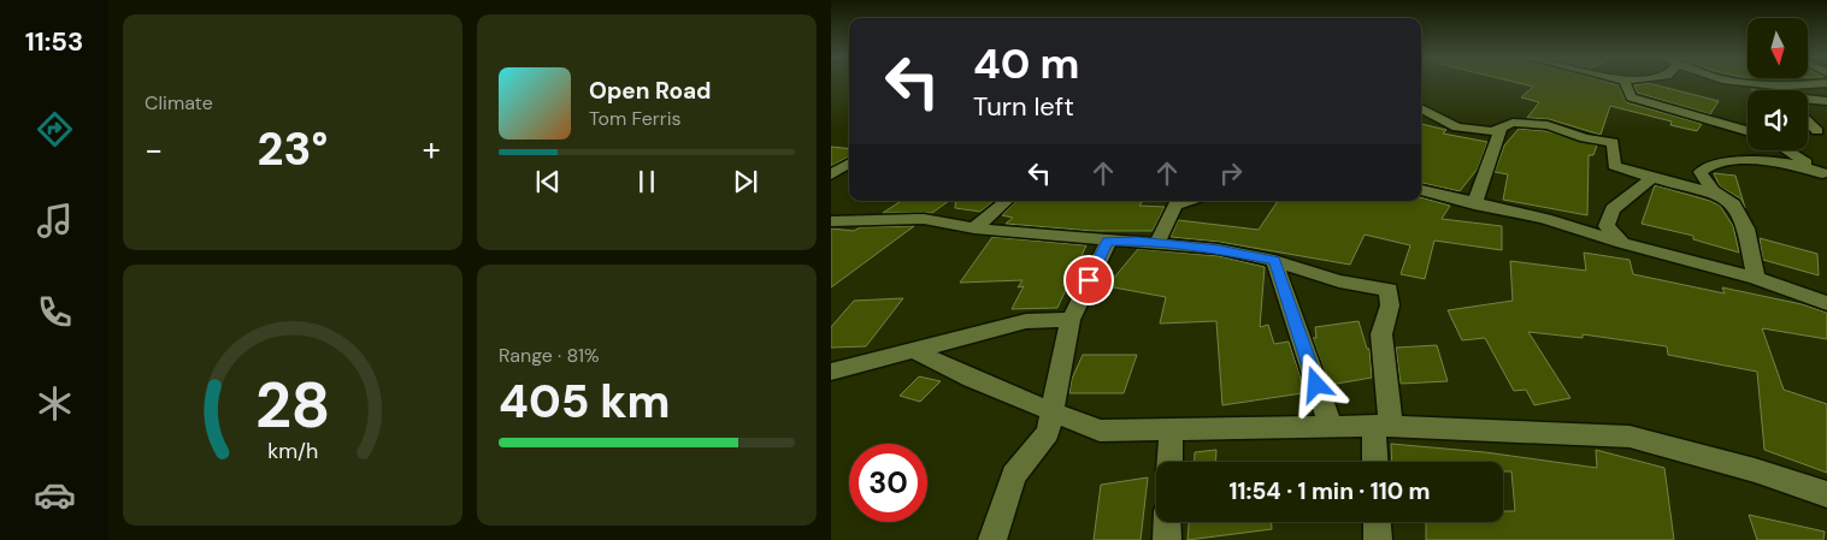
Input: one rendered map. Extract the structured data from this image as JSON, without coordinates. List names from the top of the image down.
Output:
{
  "north": "bottom",
  "page": {
    "tabs": "11:53",
    "tile": [
      "Climate",
      ["Range · 81%", "405 km"]
    ],
    "turn": ["40 m", "Turn left"],
    "song": ["Open Road", "Tom Ferris"],
    "heat": ["−", "23°", "+"],
    "limit": "30",
    "trip": "11:54 · 1 min · 110 m",
    "gauge": ["28", "km/h"]
  }
}
